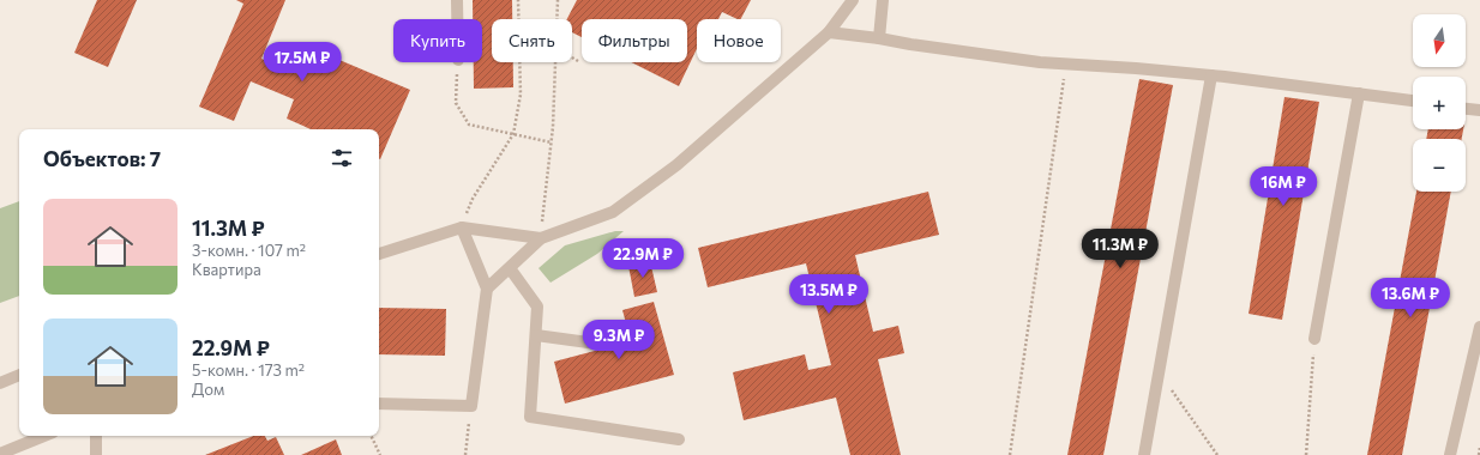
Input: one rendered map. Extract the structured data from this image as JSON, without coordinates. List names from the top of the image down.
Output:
{
  "north": "bottom",
  "page": {
    "map_buttons": ["+", "−"],
    "chip": [
      "Купить",
      "Снять",
      "Фильтры",
      "Новое"
    ],
    "price": [
      "17.5M ₽",
      "16M ₽",
      "11.3M ₽",
      "22.9M ₽",
      "13.5M ₽",
      "13.6M ₽",
      "9.3M ₽"
    ],
    "heading": "Объектов: 7",
    "list": [
      {
        "name": "11.3M ₽",
        "note": "3-комн. · 107 m² · Квартира"
      },
      {
        "name": "22.9M ₽",
        "note": "5-комн. · 173 m² · Дом"
      }
    ]
  }
}
